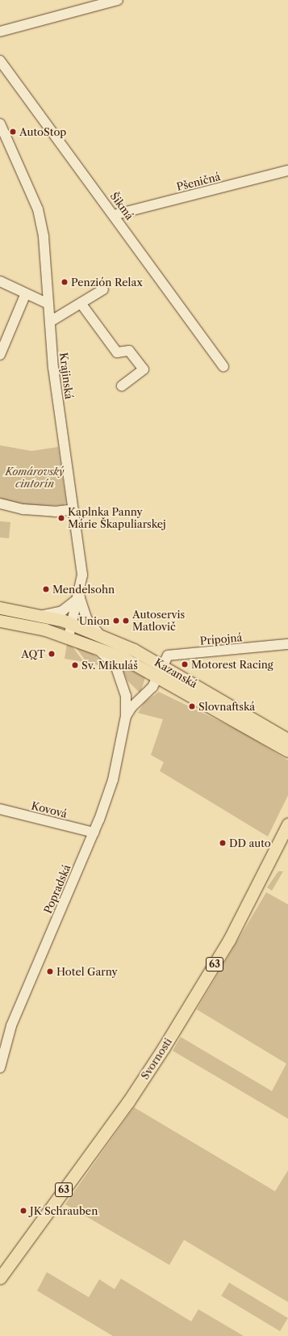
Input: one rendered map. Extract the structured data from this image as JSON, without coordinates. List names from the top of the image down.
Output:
{
  "streets": {
    "main road": ["Kazanská", "63", "Svornosti"],
    "street": [
      "Pšeničná",
      "Šikmá",
      "Krajinská",
      "Prípojná",
      "Kovová",
      "Popradská"
    ]
  },
  "crossings": [
    ["Pšeničná", "Šikmá"],
    ["Krajinská", "Kazanská"],
    ["Prípojná", "Kazanská"],
    ["Prípojná", "Popradská"],
    ["Kazanská", "Popradská"],
    ["Kovová", "Popradská"]
  ],
  "parks": ["Komárovský cintorín"],
  "places": [
    "AutoStop",
    "Penzión Relax",
    "Kaplnka Panny Márie Škapuliarskej",
    "Mendelsohn",
    "Union",
    "Autoservis Matlovič",
    "AQT",
    "Motorest Racing",
    "Sv. Mikuláš",
    "Slovnaftská",
    "DD auto",
    "Hotel Garny",
    "JK Schrauben"
  ]
}
